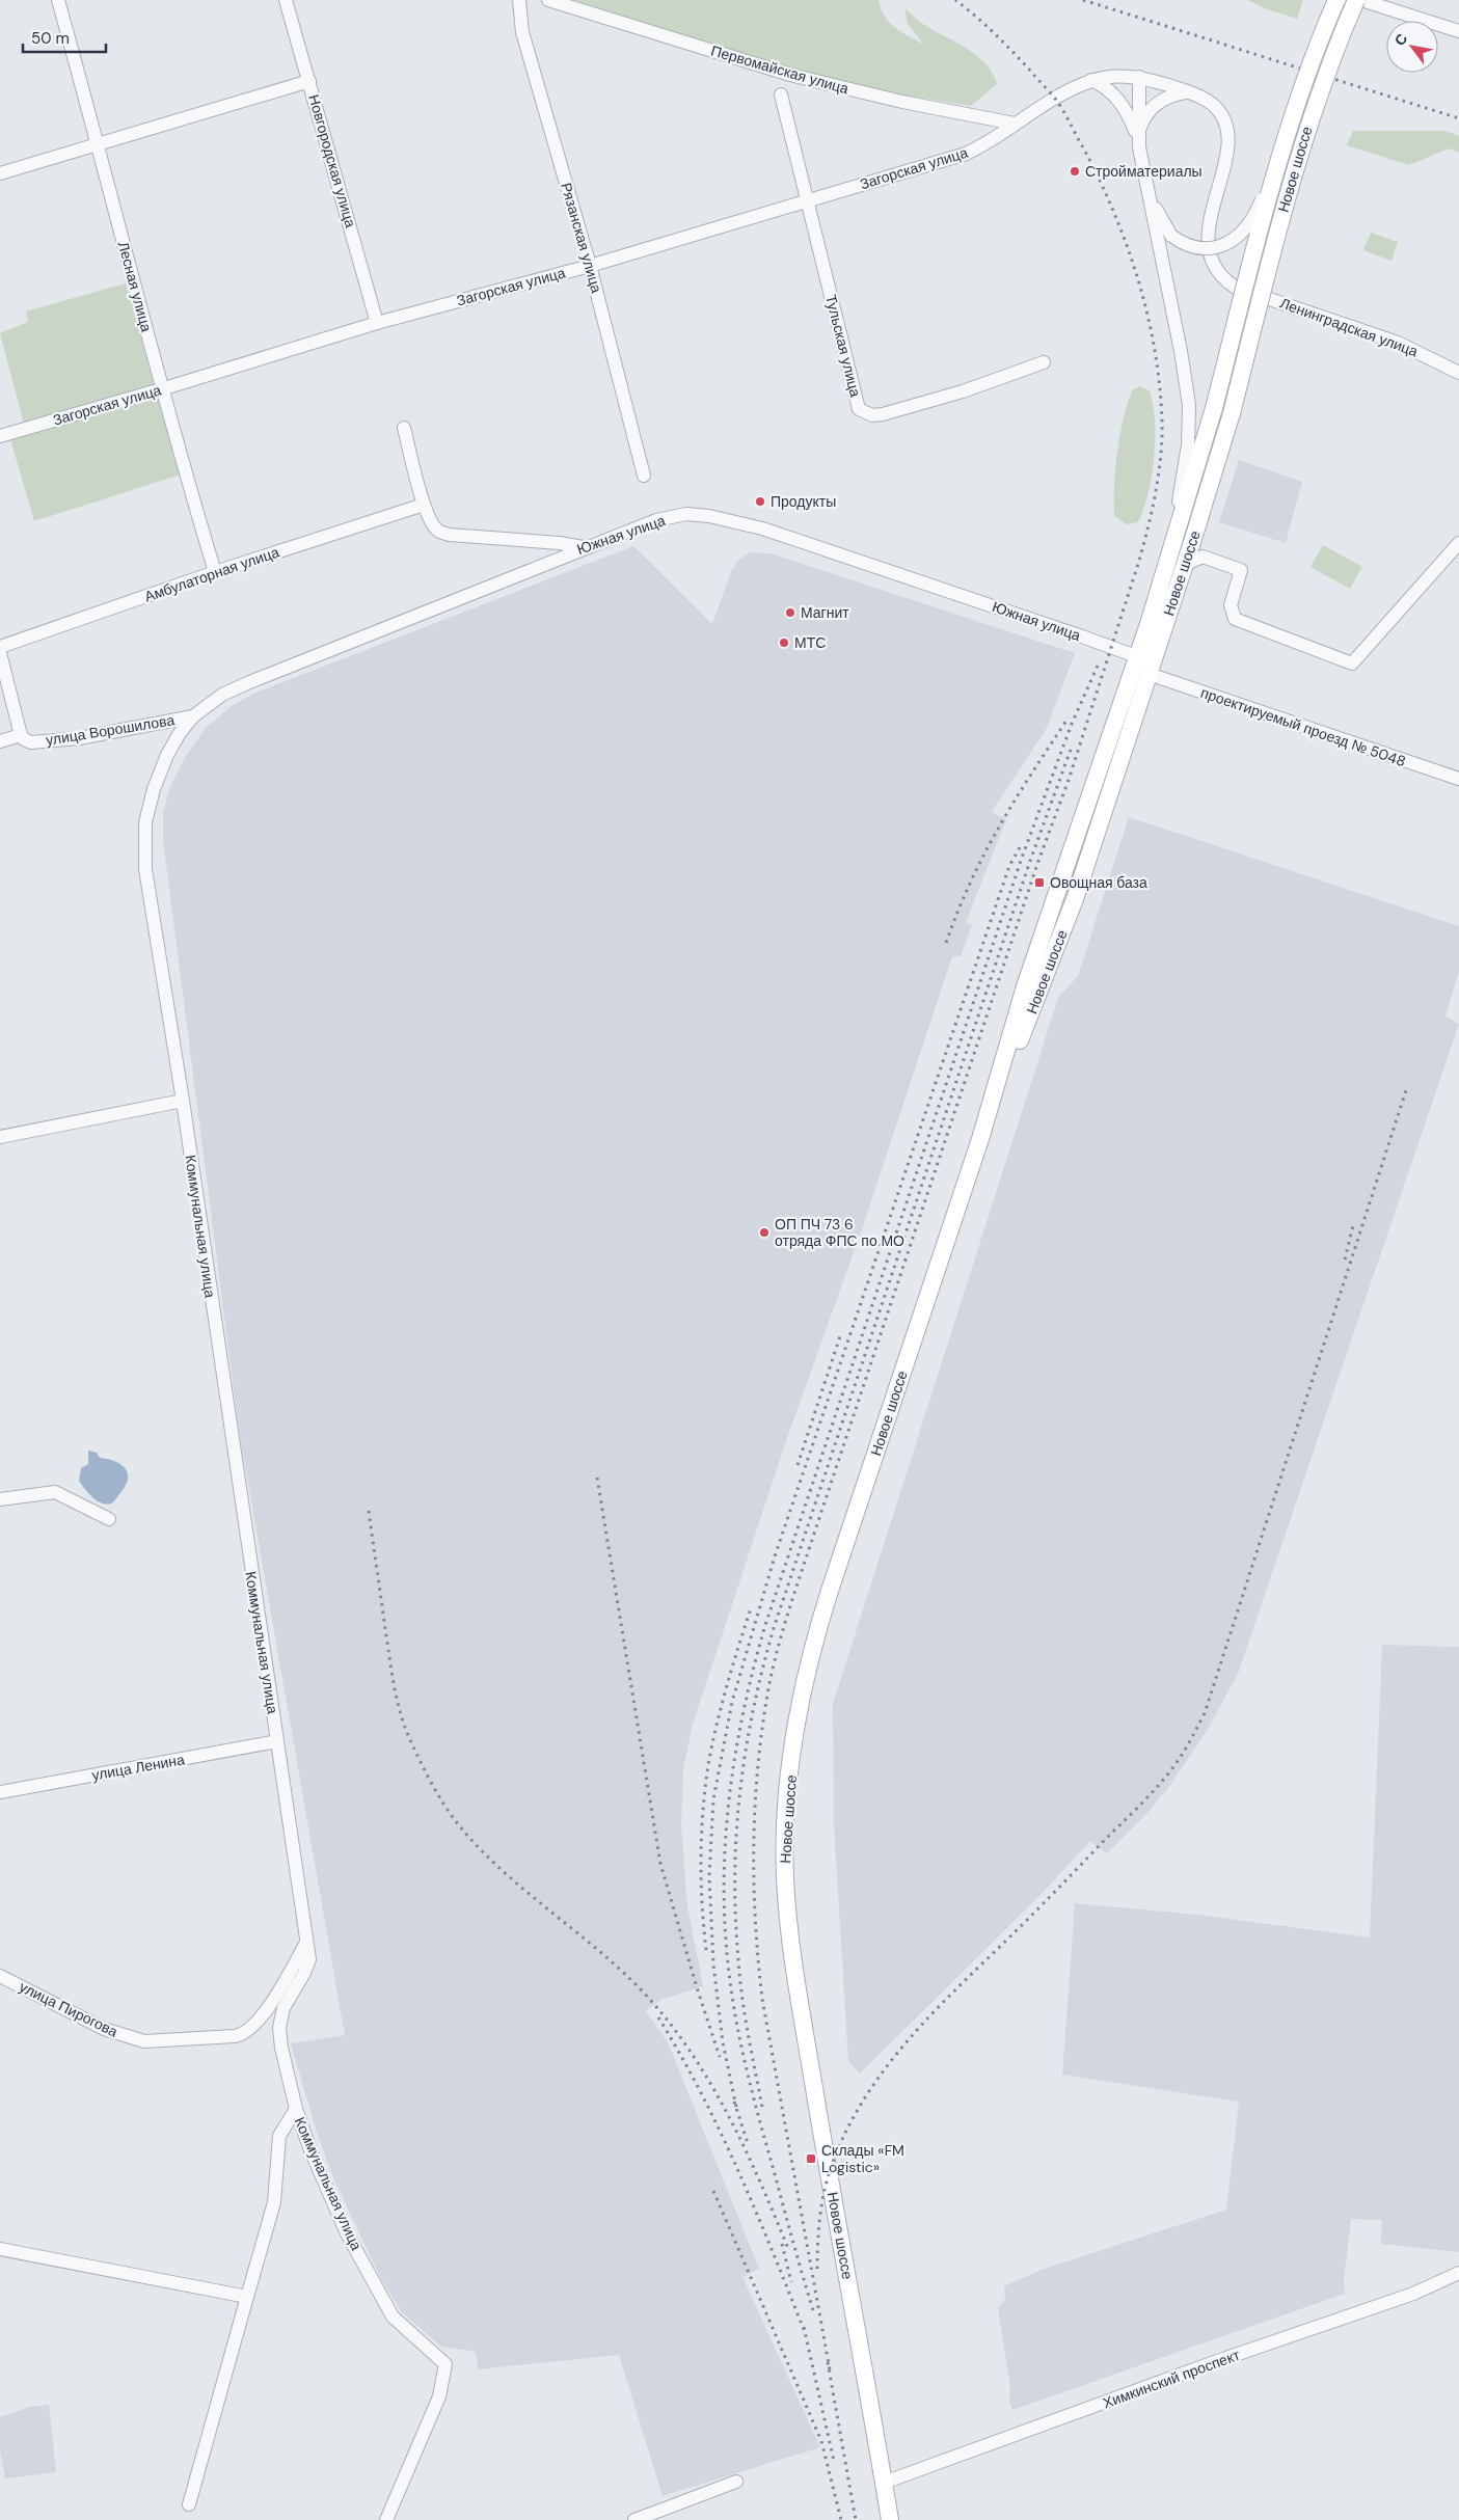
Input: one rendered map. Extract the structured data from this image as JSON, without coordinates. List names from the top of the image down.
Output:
{
  "streets": {
    "main road": ["Новое шоссе"],
    "street": [
      "Первомайская улица",
      "Новгородская улица",
      "Загорская улица",
      "Рязанская улица",
      "Лесная улица",
      "Ленинградская улица",
      "Тульская улица",
      "Южная улица",
      "Амбулаторная улица",
      "проектируемый проезд № 5048",
      "улица Ворошилова",
      "Коммунальная улица",
      "улица Ленина",
      "улица Пирогова",
      "Химкинский проспект"
    ]
  },
  "crossings": [
    ["Первомайская улица", "Загорская улица"],
    ["Новгородская улица", "Загорская улица"],
    ["Загорская улица", "Рязанская улица"],
    ["Загорская улица", "Лесная улица"],
    ["Загорская улица", "Ленинградская улица"],
    ["Загорская улица", "Тульская улица"],
    ["Новое шоссе", "Южная улица"],
    ["Новое шоссе", "проектируемый проезд № 5048"],
    ["Новое шоссе", "Химкинский проспект"],
    ["Лесная улица", "Амбулаторная улица"],
    ["Южная улица", "проектируемый проезд № 5048"],
    ["Южная улица", "улица Ворошилова"],
    ["Южная улица", "Коммунальная улица"],
    ["улица Ворошилова", "Коммунальная улица"],
    ["Коммунальная улица", "улица Ленина"],
    ["Коммунальная улица", "улица Пирогова"]
  ],
  "places": {
    "other": [
      "Стройматериалы",
      "Продукты",
      "Магнит",
      "МТС",
      "ОП ПЧ 73 6 отряда ФПС по МО"
    ],
    "transit": ["Овощная база", "Склады «FM Logistic»"]
  },
  "scale_bar": "50 m",
  "north": "top left"
}
